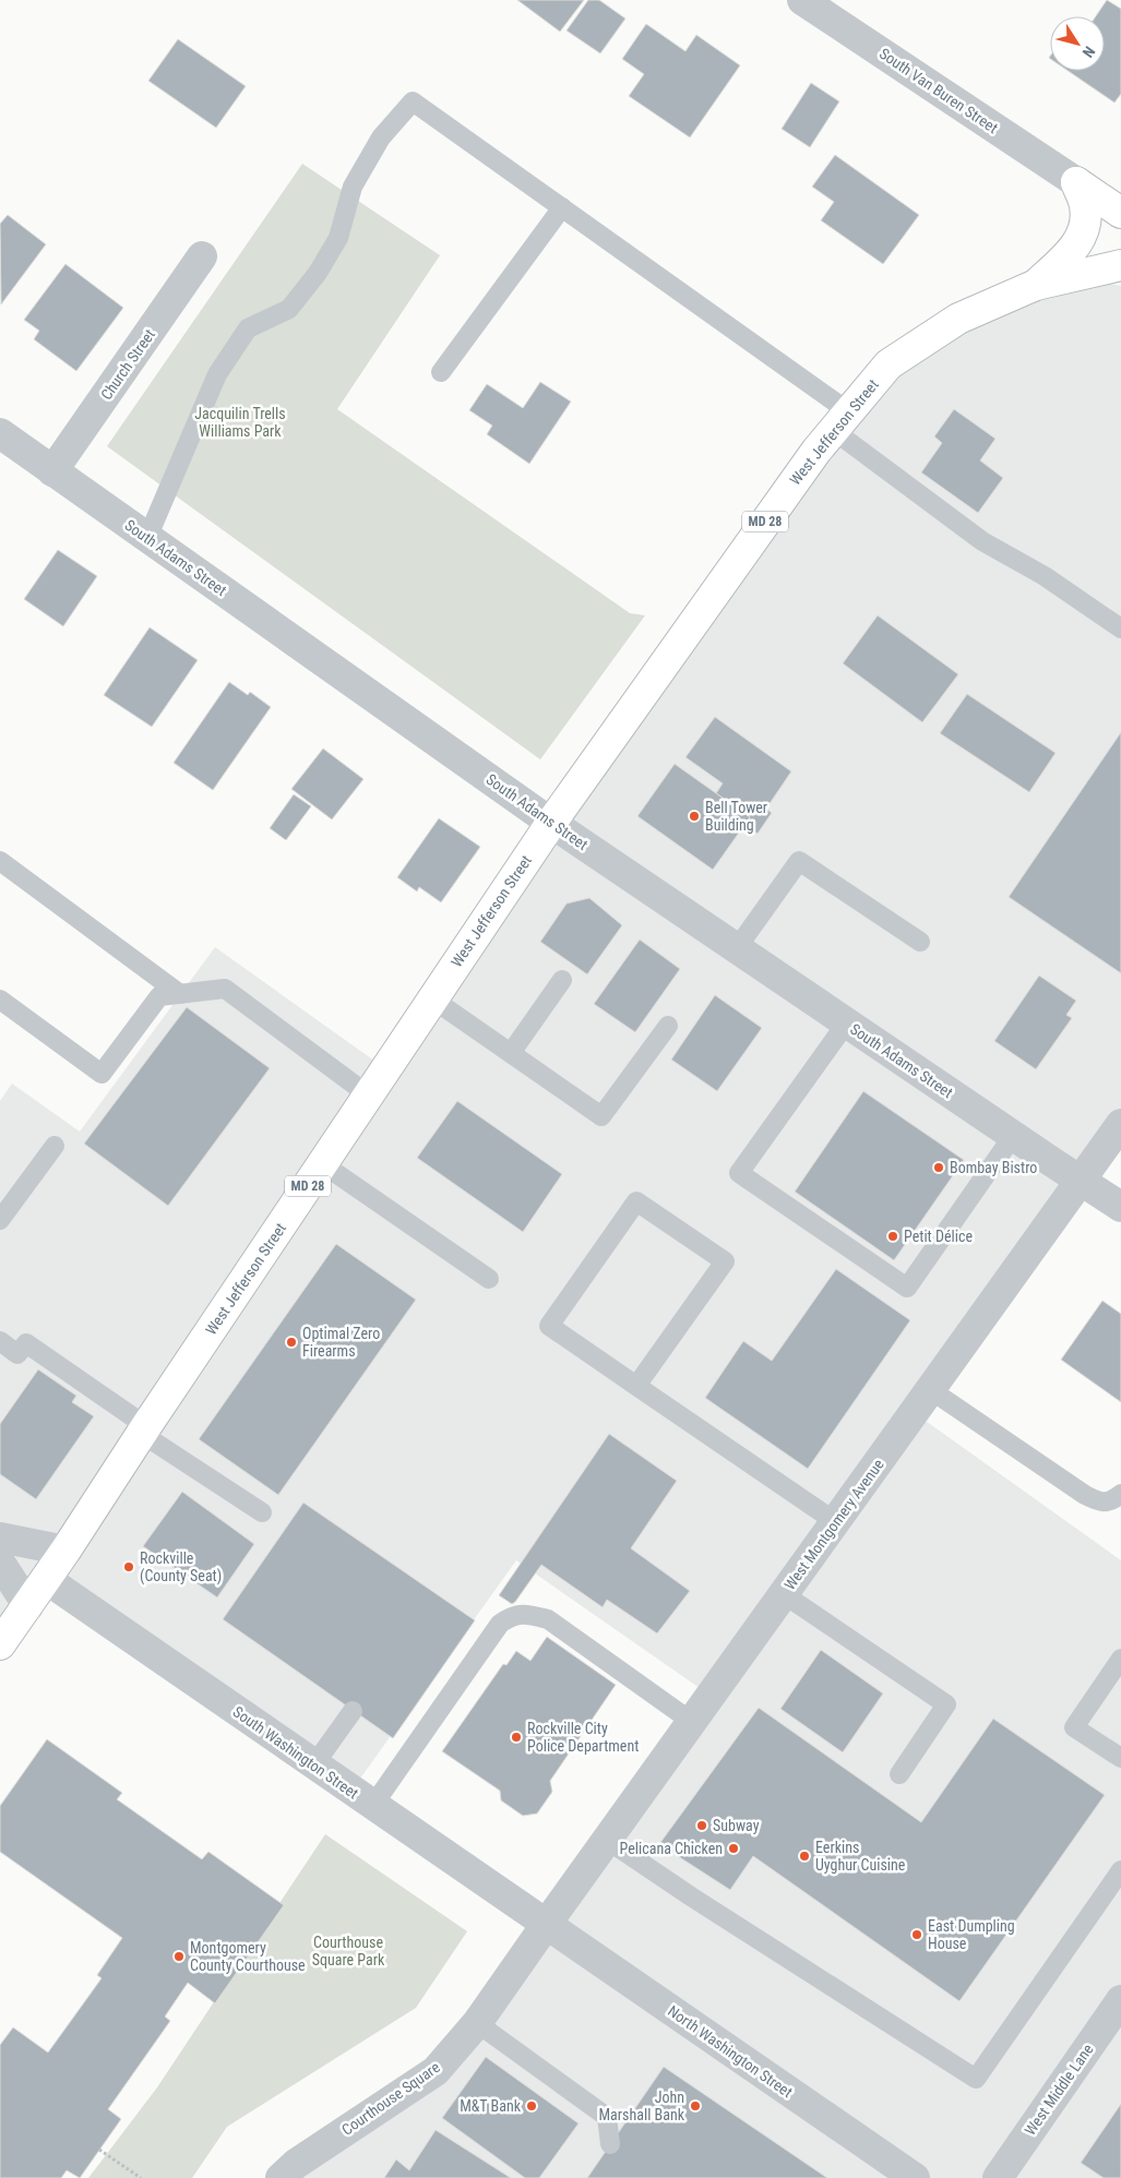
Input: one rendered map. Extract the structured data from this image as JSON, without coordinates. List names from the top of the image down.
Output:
{
  "streets": {
    "main road": ["West Jefferson Street", "MD 28"],
    "street": [
      "South Van Buren Street",
      "Church Street",
      "South Adams Street",
      "West Montgomery Avenue",
      "South Washington Street",
      "North Washington Street",
      "West Middle Lane",
      "Courthouse Square"
    ]
  },
  "crossings": [
    ["Church Street", "South Adams Street"],
    ["West Jefferson Street", "South Adams Street"],
    ["West Jefferson Street", "South Washington Street"],
    ["South Adams Street", "West Montgomery Avenue"],
    ["West Montgomery Avenue", "South Washington Street"],
    ["West Montgomery Avenue", "North Washington Street"],
    ["West Montgomery Avenue", "Courthouse Square"],
    ["South Washington Street", "North Washington Street"],
    ["South Washington Street", "Courthouse Square"],
    ["North Washington Street", "Courthouse Square"]
  ],
  "parks": ["Jacquilin Trells Williams Park", "Courthouse Square Park"],
  "places": [
    "Bell Tower Building",
    "Bombay Bistro",
    "Petit Délice",
    "Optimal Zero Firearms",
    "Rockville (County Seat)",
    "Rockville City Police Department",
    "Subway",
    "Pelicana Chicken",
    "Eerkins Uyghur Cuisine",
    "East Dumpling House",
    "Montgomery County Courthouse",
    "M&T Bank",
    "John Marshall Bank"
  ],
  "north": "bottom right"
}
